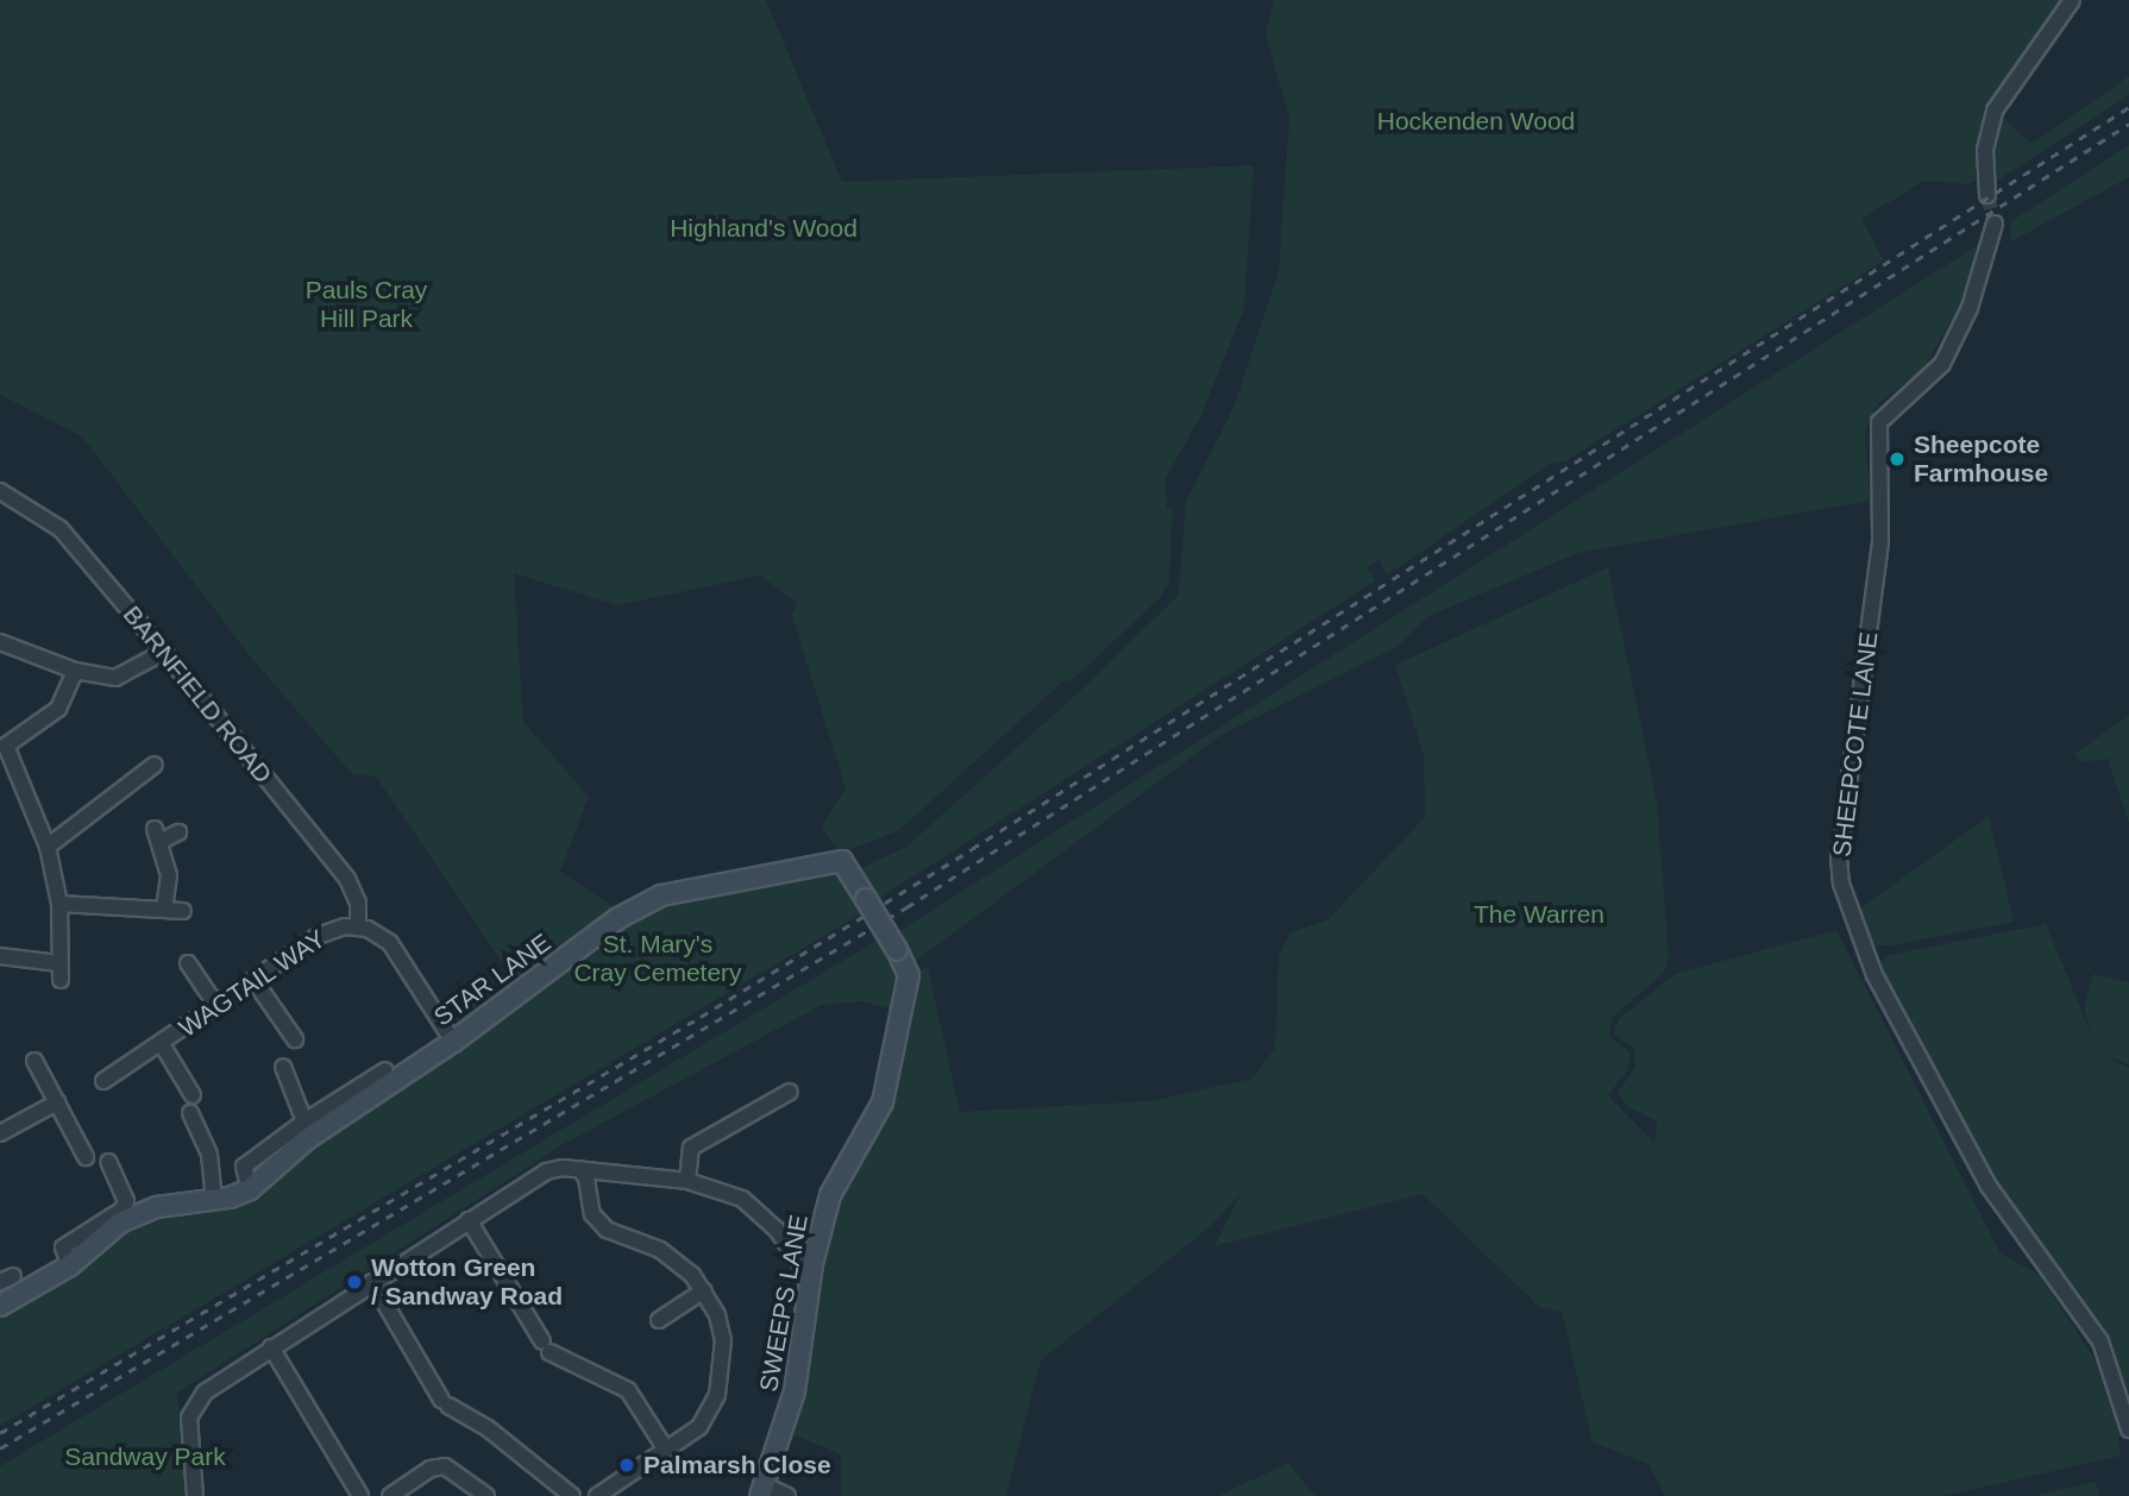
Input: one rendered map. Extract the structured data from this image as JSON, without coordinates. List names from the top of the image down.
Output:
{
  "streets": {
    "street": [
      "BARNFIELD ROAD",
      "SHEEPCOTE LANE",
      "STAR LANE",
      "WAGTAIL WAY",
      "SWEEPS LANE"
    ]
  },
  "crossings": [
    ["BARNFIELD ROAD", "WAGTAIL WAY"],
    ["STAR LANE", "WAGTAIL WAY"],
    ["STAR LANE", "SWEEPS LANE"]
  ],
  "parks": [
    "Hockenden Wood",
    "Highland's Wood",
    "Pauls Cray Hill Park",
    "The Warren",
    "St. Mary's Cray Cemetery",
    "Sandway Park"
  ],
  "places": ["Sheepcote Farmhouse", "Wotton Green / Sandway Road", "Palmarsh Close"]
}
